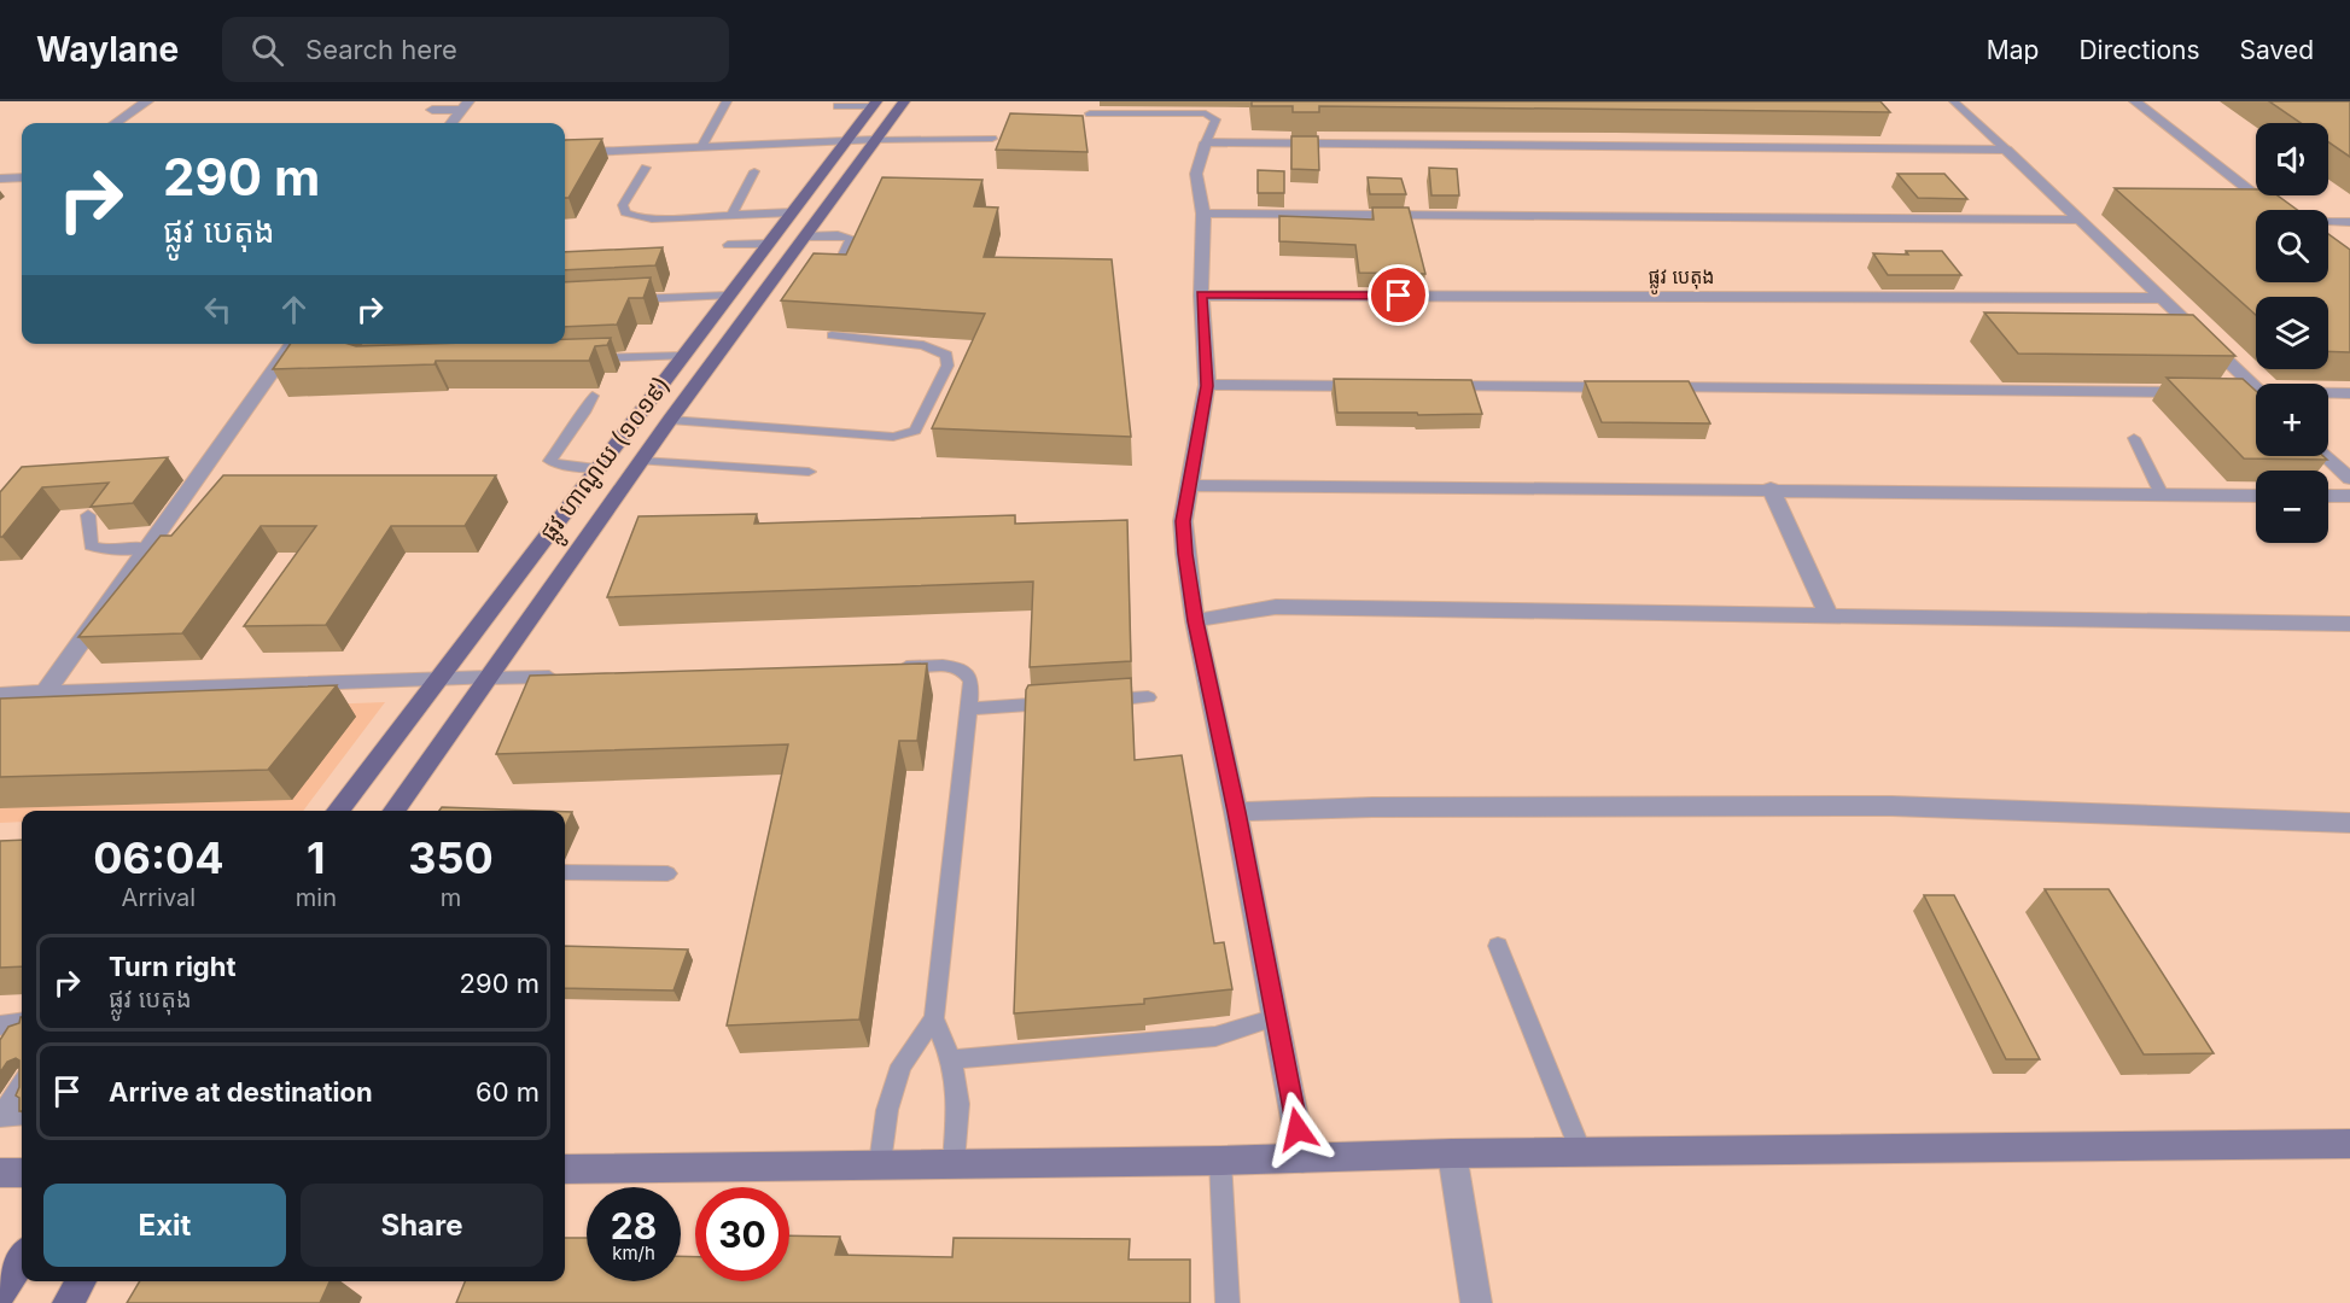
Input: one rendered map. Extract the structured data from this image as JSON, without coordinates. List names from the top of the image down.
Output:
{
  "streets": {
    "main road": ["ផ្លូវ ហាណូយ (១០១៩)"],
    "street": ["ផ្លូវ បេតុង"]
  },
  "page": {
    "header": "Waylane",
    "search": "Search here",
    "nav": ["Map", "Directions", "Saved"],
    "map_buttons": ["+", "−"],
    "turn": ["290 m", "ផ្លូវ បេតុង"],
    "eta": [
      "06:04",
      "Arrival",
      "1",
      "min",
      "350",
      "m"
    ],
    "list": [
      {
        "name": "Turn right",
        "note": "ផ្លូវ បេតុង",
        "value": "290 m"
      },
      {
        "name": "Arrive at destination",
        "value": "60 m"
      }
    ],
    "buttons": ["Exit", "Share"],
    "speed": "28 km/h",
    "limit": "30"
  }
}
